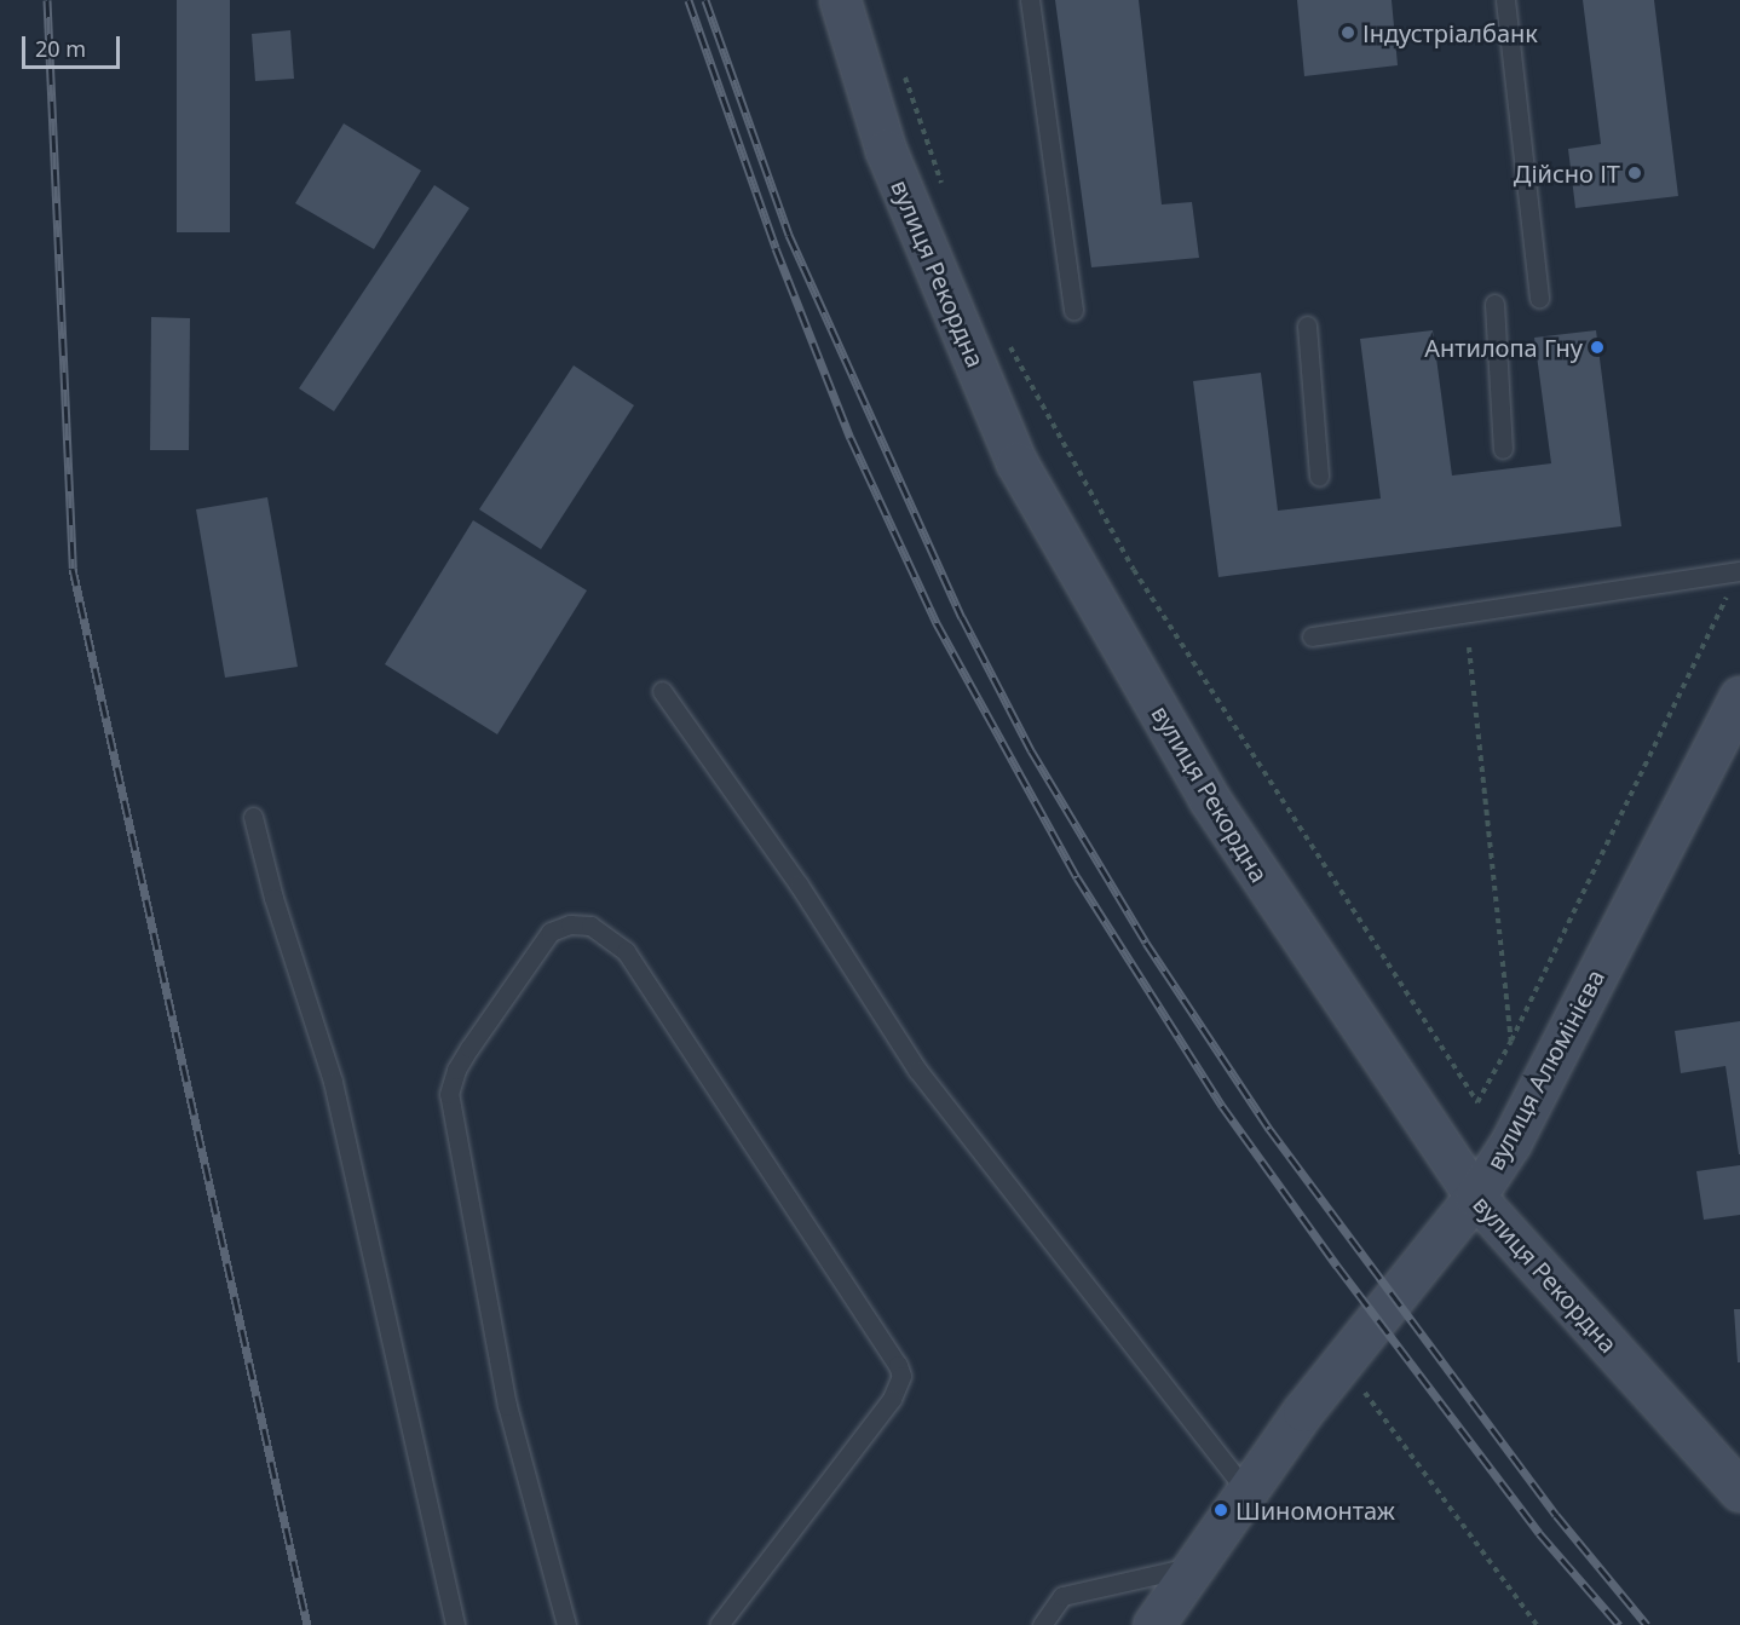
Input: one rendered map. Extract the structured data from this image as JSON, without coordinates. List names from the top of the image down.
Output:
{
  "streets": {
    "street": ["вулиця Рекордна", "вулиця Алюмінієва"]
  },
  "crossings": [
    ["вулиця Рекордна", "вулиця Алюмінієва"]
  ],
  "places": [
    "Індустріалбанк",
    "Дійсно ІТ",
    "Антилопа Гну",
    "Шиномонтаж"
  ],
  "scale_bar": "20 m"
}
